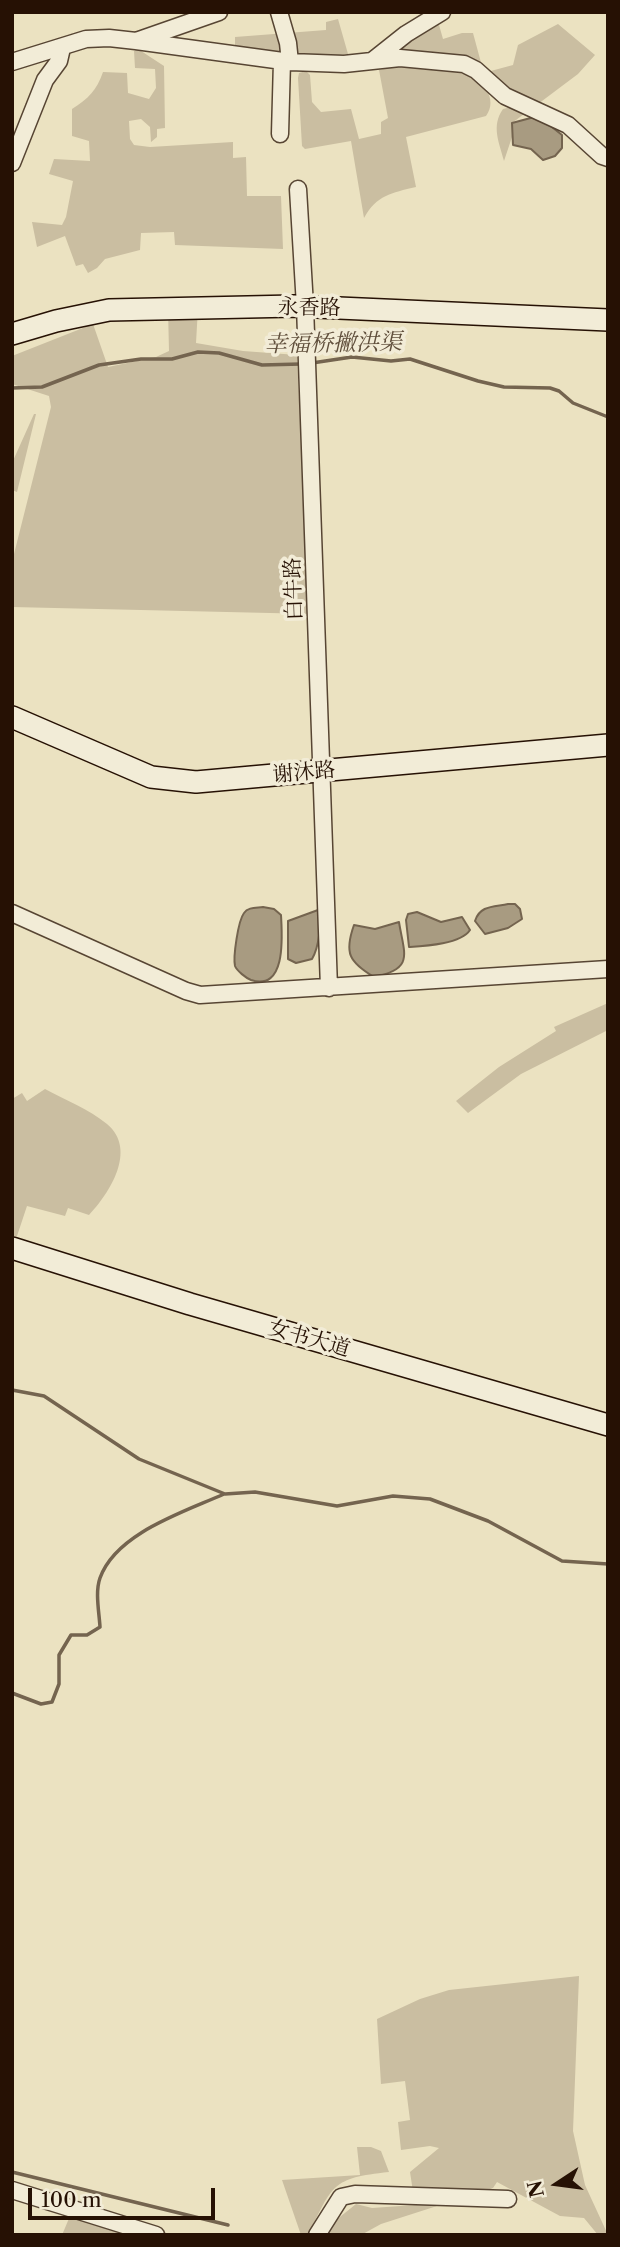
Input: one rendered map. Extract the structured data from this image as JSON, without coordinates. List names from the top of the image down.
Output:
{
  "streets": {
    "main road": ["永香路", "谢沐路", "女书大道"],
    "street": ["白牛路"]
  },
  "crossings": [
    ["永香路", "白牛路"],
    ["白牛路", "谢沐路"]
  ],
  "water": ["幸福桥撇洪渠"],
  "scale_bar": "100 m",
  "north": "left"
}
